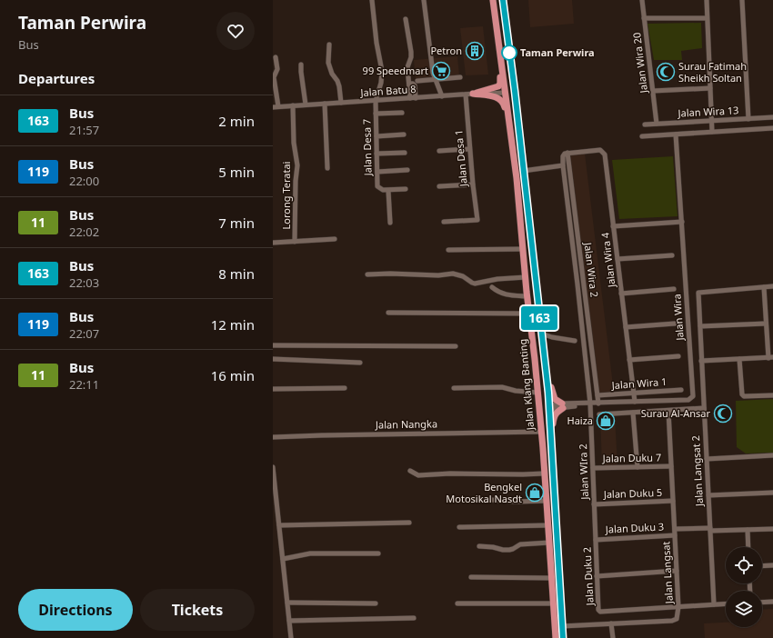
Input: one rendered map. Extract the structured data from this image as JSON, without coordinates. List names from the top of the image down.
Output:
{
  "streets": {
    "highway": ["Jalan Klang Banting"],
    "street": [
      "Jalan Wira 20",
      "Jalan Batu 8",
      "Jalan Wira 13",
      "Jalan Desa 7",
      "Jalan Desa 1",
      "Lorong Teratai",
      "Jalan Wira 4",
      "Jalan Wira 2",
      "Jalan Wira",
      "Jalan Wira 1",
      "Jalan Nangka",
      "Jalan Duku 7",
      "Jalan Langsat 2",
      "Jalan WIra 2",
      "Jalan Duku 5",
      "Jalan Duku 3",
      "Jalan Langsat",
      "Jalan Duku 2"
    ]
  },
  "crossings": [
    ["Jalan Wira 20", "Jalan Wira 13"],
    ["Jalan Batu 8", "Jalan Desa 7"],
    ["Jalan Batu 8", "Jalan Desa 1"],
    ["Jalan Batu 8", "Lorong Teratai"],
    ["Jalan Batu 8", "Jalan Klang Banting"],
    ["Jalan Wira 4", "Jalan Wira 2"],
    ["Jalan Wira 4", "Jalan Wira 1"],
    ["Jalan Wira 2", "Jalan Wira 1"],
    ["Jalan Klang Banting", "Jalan Nangka"],
    ["Jalan Klang Banting", "Jalan Langsat"],
    ["Jalan Duku 7", "Jalan WIra 2"],
    ["Jalan Duku 7", "Jalan Langsat"],
    ["Jalan WIra 2", "Jalan Duku 5"],
    ["Jalan WIra 2", "Jalan Duku 3"],
    ["Jalan WIra 2", "Jalan Duku 2"],
    ["Jalan Duku 5", "Jalan Langsat"],
    ["Jalan Duku 3", "Jalan Langsat"],
    ["Jalan Duku 3", "Jalan Duku 2"],
    ["Jalan Langsat", "Jalan Duku 2"]
  ],
  "places": {
    "building": ["Petron"],
    "other": ["Taman Perwira"],
    "supermarket": ["99 Speedmart"],
    "mosque": ["Surau Fatimah Sheikh Soltan", "Surau Al-Ansar"],
    "shop": ["Haiza", "Bengkel Motosikal Nasdt"]
  },
  "lines": ["bus line 163"],
  "page": {
    "heading": [
      ["Taman Perwira", "Bus"],
      "Departures"
    ],
    "on_map": "163",
    "list": [
      {
        "mark": "163",
        "name": "Bus",
        "note": "21:57",
        "value": "2 min"
      },
      {
        "mark": "119",
        "name": "Bus",
        "note": "22:00",
        "value": "5 min"
      },
      {
        "mark": "11",
        "name": "Bus",
        "note": "22:02",
        "value": "7 min"
      },
      {
        "mark": "163",
        "name": "Bus",
        "note": "22:03",
        "value": "8 min"
      },
      {
        "mark": "119",
        "name": "Bus",
        "note": "22:07",
        "value": "12 min"
      },
      {
        "mark": "11",
        "name": "Bus",
        "note": "22:11",
        "value": "16 min"
      }
    ],
    "buttons": ["Directions", "Tickets"]
  }
}
